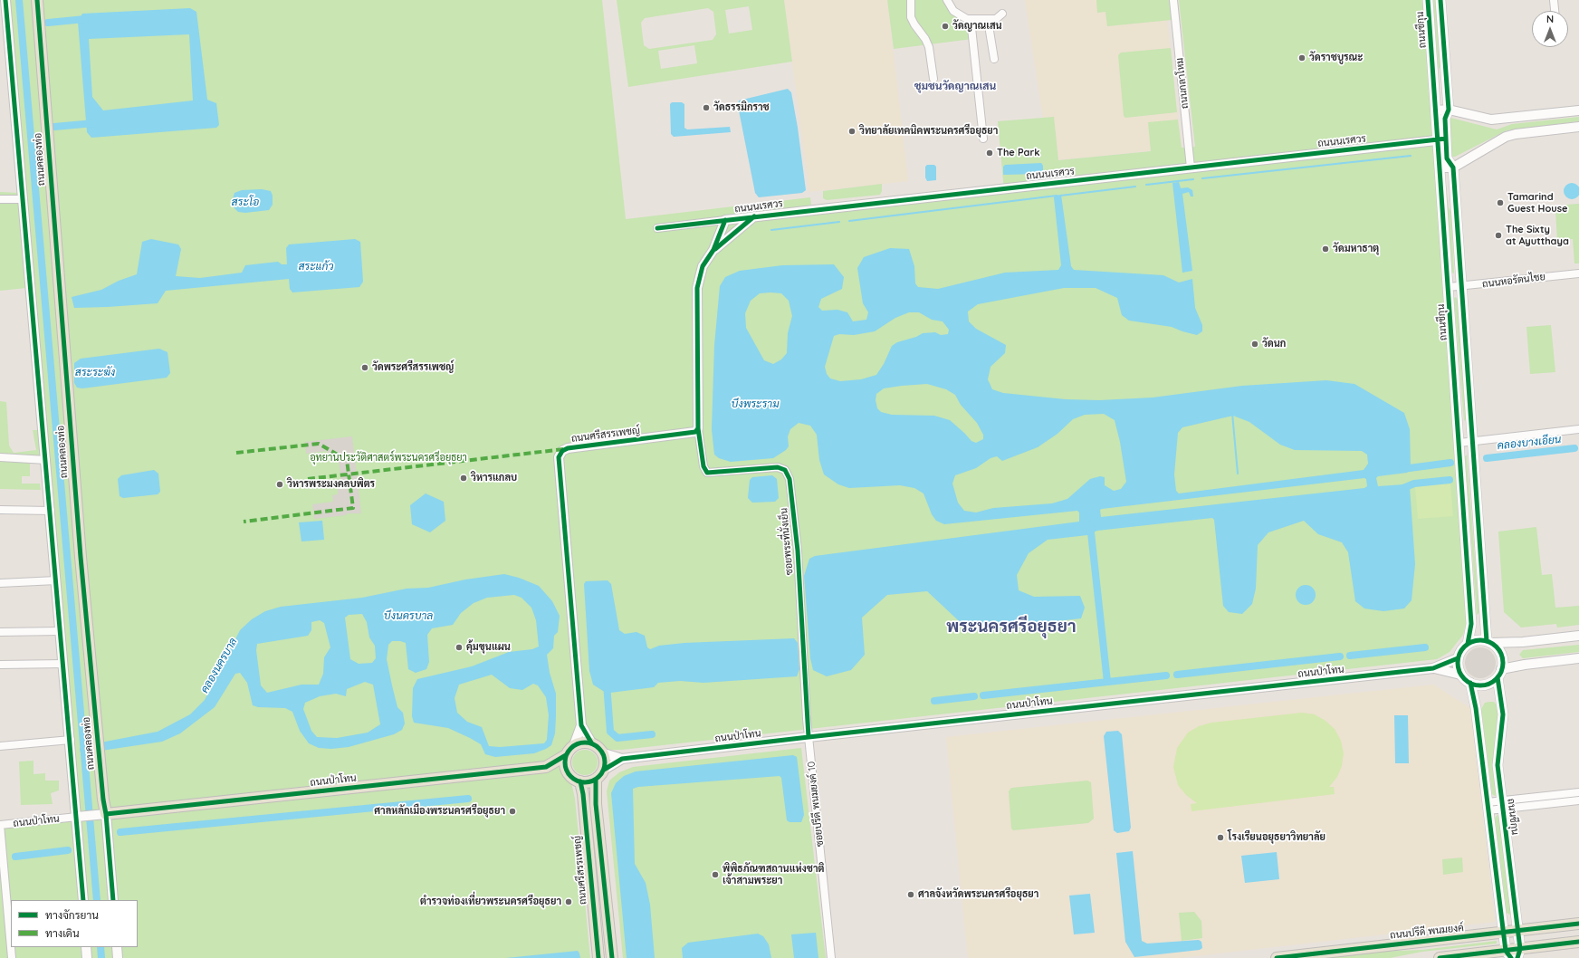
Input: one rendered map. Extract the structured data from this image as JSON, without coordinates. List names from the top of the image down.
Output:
{
  "streets": {
    "main road": [
      "ถนนชีกุน",
      "ถนนคลองท่อ",
      "ถนนศรีสรรเพชญ์",
      "ถนนป่าโทน",
      "ถนนปรีดี พนมยงค์"
    ],
    "street": [
      "ถนนกลาโหม",
      "ถนนนเรศวร",
      "ถนนหอรัตนไชย",
      "ซอยพระที่นั่งเย็น",
      "ซอยปรีดี พนมยงค์ 10"
    ]
  },
  "crossings": [
    ["ถนนชีกุน", "ถนนนเรศวร"],
    ["ถนนชีกุน", "ถนนหอรัตนไชย"],
    ["ถนนชีกุน", "ถนนป่าโทน"],
    ["ถนนชีกุน", "ถนนปรีดี พนมยงค์"],
    ["ถนนกลาโหม", "ถนนนเรศวร"],
    ["ถนนคลองท่อ", "ถนนป่าโทน"],
    ["ถนนศรีสรรเพชญ์", "ซอยพระที่นั่งเย็น"],
    ["ถนนศรีสรรเพชญ์", "ถนนป่าโทน"],
    ["ซอยพระที่นั่งเย็น", "ถนนป่าโทน"],
    ["ซอยพระที่นั่งเย็น", "ซอยปรีดี พนมยงค์ 10"],
    ["ถนนป่าโทน", "ซอยปรีดี พนมยงค์ 10"]
  ],
  "districts": ["ชุมชนวัดญาณเสน", "พระนครศรีอยุธยา"],
  "water": [
    "สระโอ",
    "สระแก้ว",
    "สระระฆัง",
    "บึงพระราม",
    "คลองบางเอียน",
    "บึงนครบาล",
    "คลองนครบาล"
  ],
  "parks": ["อุทยานประวัติศาสตร์พระนครศรีอยุธยา"],
  "places": [
    "วัดญาณเสน",
    "วัดราชบูรณะ",
    "วัดธรรมิกราช",
    "วิทยาลัยเทคนิคพระนครศรีอยุธยา",
    "The Park",
    "Tamarind Guest House",
    "The Sixty at Ayutthaya",
    "วัดมหาธาตุ",
    "วัดนก",
    "วัดพระศรีสรรเพชญ์",
    "วิหารแกลบ",
    "วิหารพระมงคลบพิตร",
    "คุ้มขุนแผน",
    "ศาลหลักเมืองพระนครศรีอยุธยา",
    "โรงเรียนอยุธยาวิทยาลัย",
    "พิพิธภัณฑสถานแห่งชาติ เจ้าสามพระยา",
    "ศาลจังหวัดพระนครศรีอยุธยา",
    "ตำรวจท่องเที่ยวพระนครศรีอยุธยา"
  ],
  "legend": ["ทางจักรยาน", "ทางเดิน"],
  "north": "top"
}
